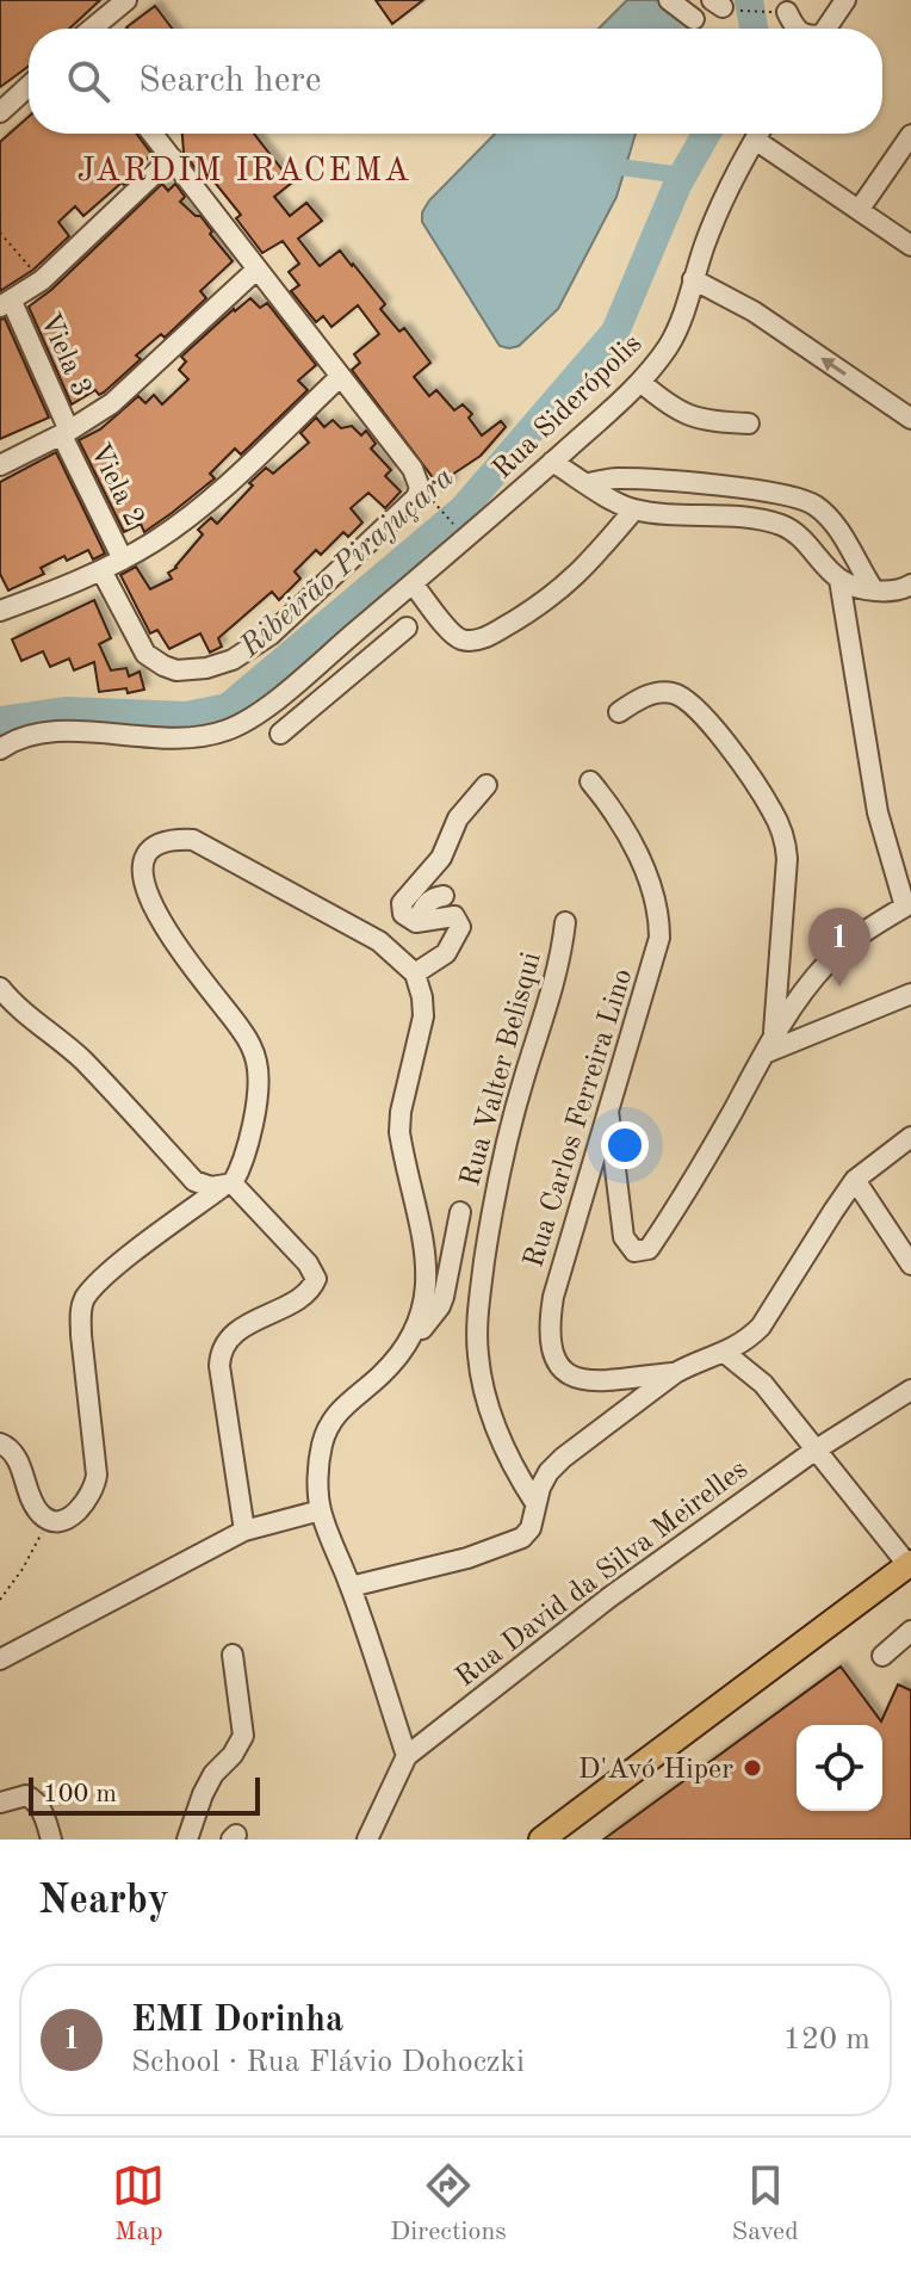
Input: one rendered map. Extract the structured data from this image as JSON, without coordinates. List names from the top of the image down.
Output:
{
  "streets": {
    "street": [
      "Viela 3",
      "Rua Siderópolis",
      "Viela 2",
      "Rua Valter Belisqui",
      "Rua Carlos Ferreira Lino",
      "Rua David da Silva Meirelles"
    ]
  },
  "crossings": [
    ["Viela 3", "Viela 2"]
  ],
  "districts": ["JARDIM IRACEMA"],
  "water": ["Ribeirão Pirajuçara"],
  "places": ["D'Avó Hiper"],
  "scale_bar": "100 m",
  "page": {
    "search": "Search here",
    "pins": "1",
    "scale": "100 m",
    "heading": "Nearby",
    "list": [
      {
        "mark": "1",
        "name": "EMI Dorinha",
        "note": "School · Rua Flávio Dohoczki",
        "value": "120 m"
      }
    ],
    "nav": ["Map", "Directions", "Saved"]
  }
}
